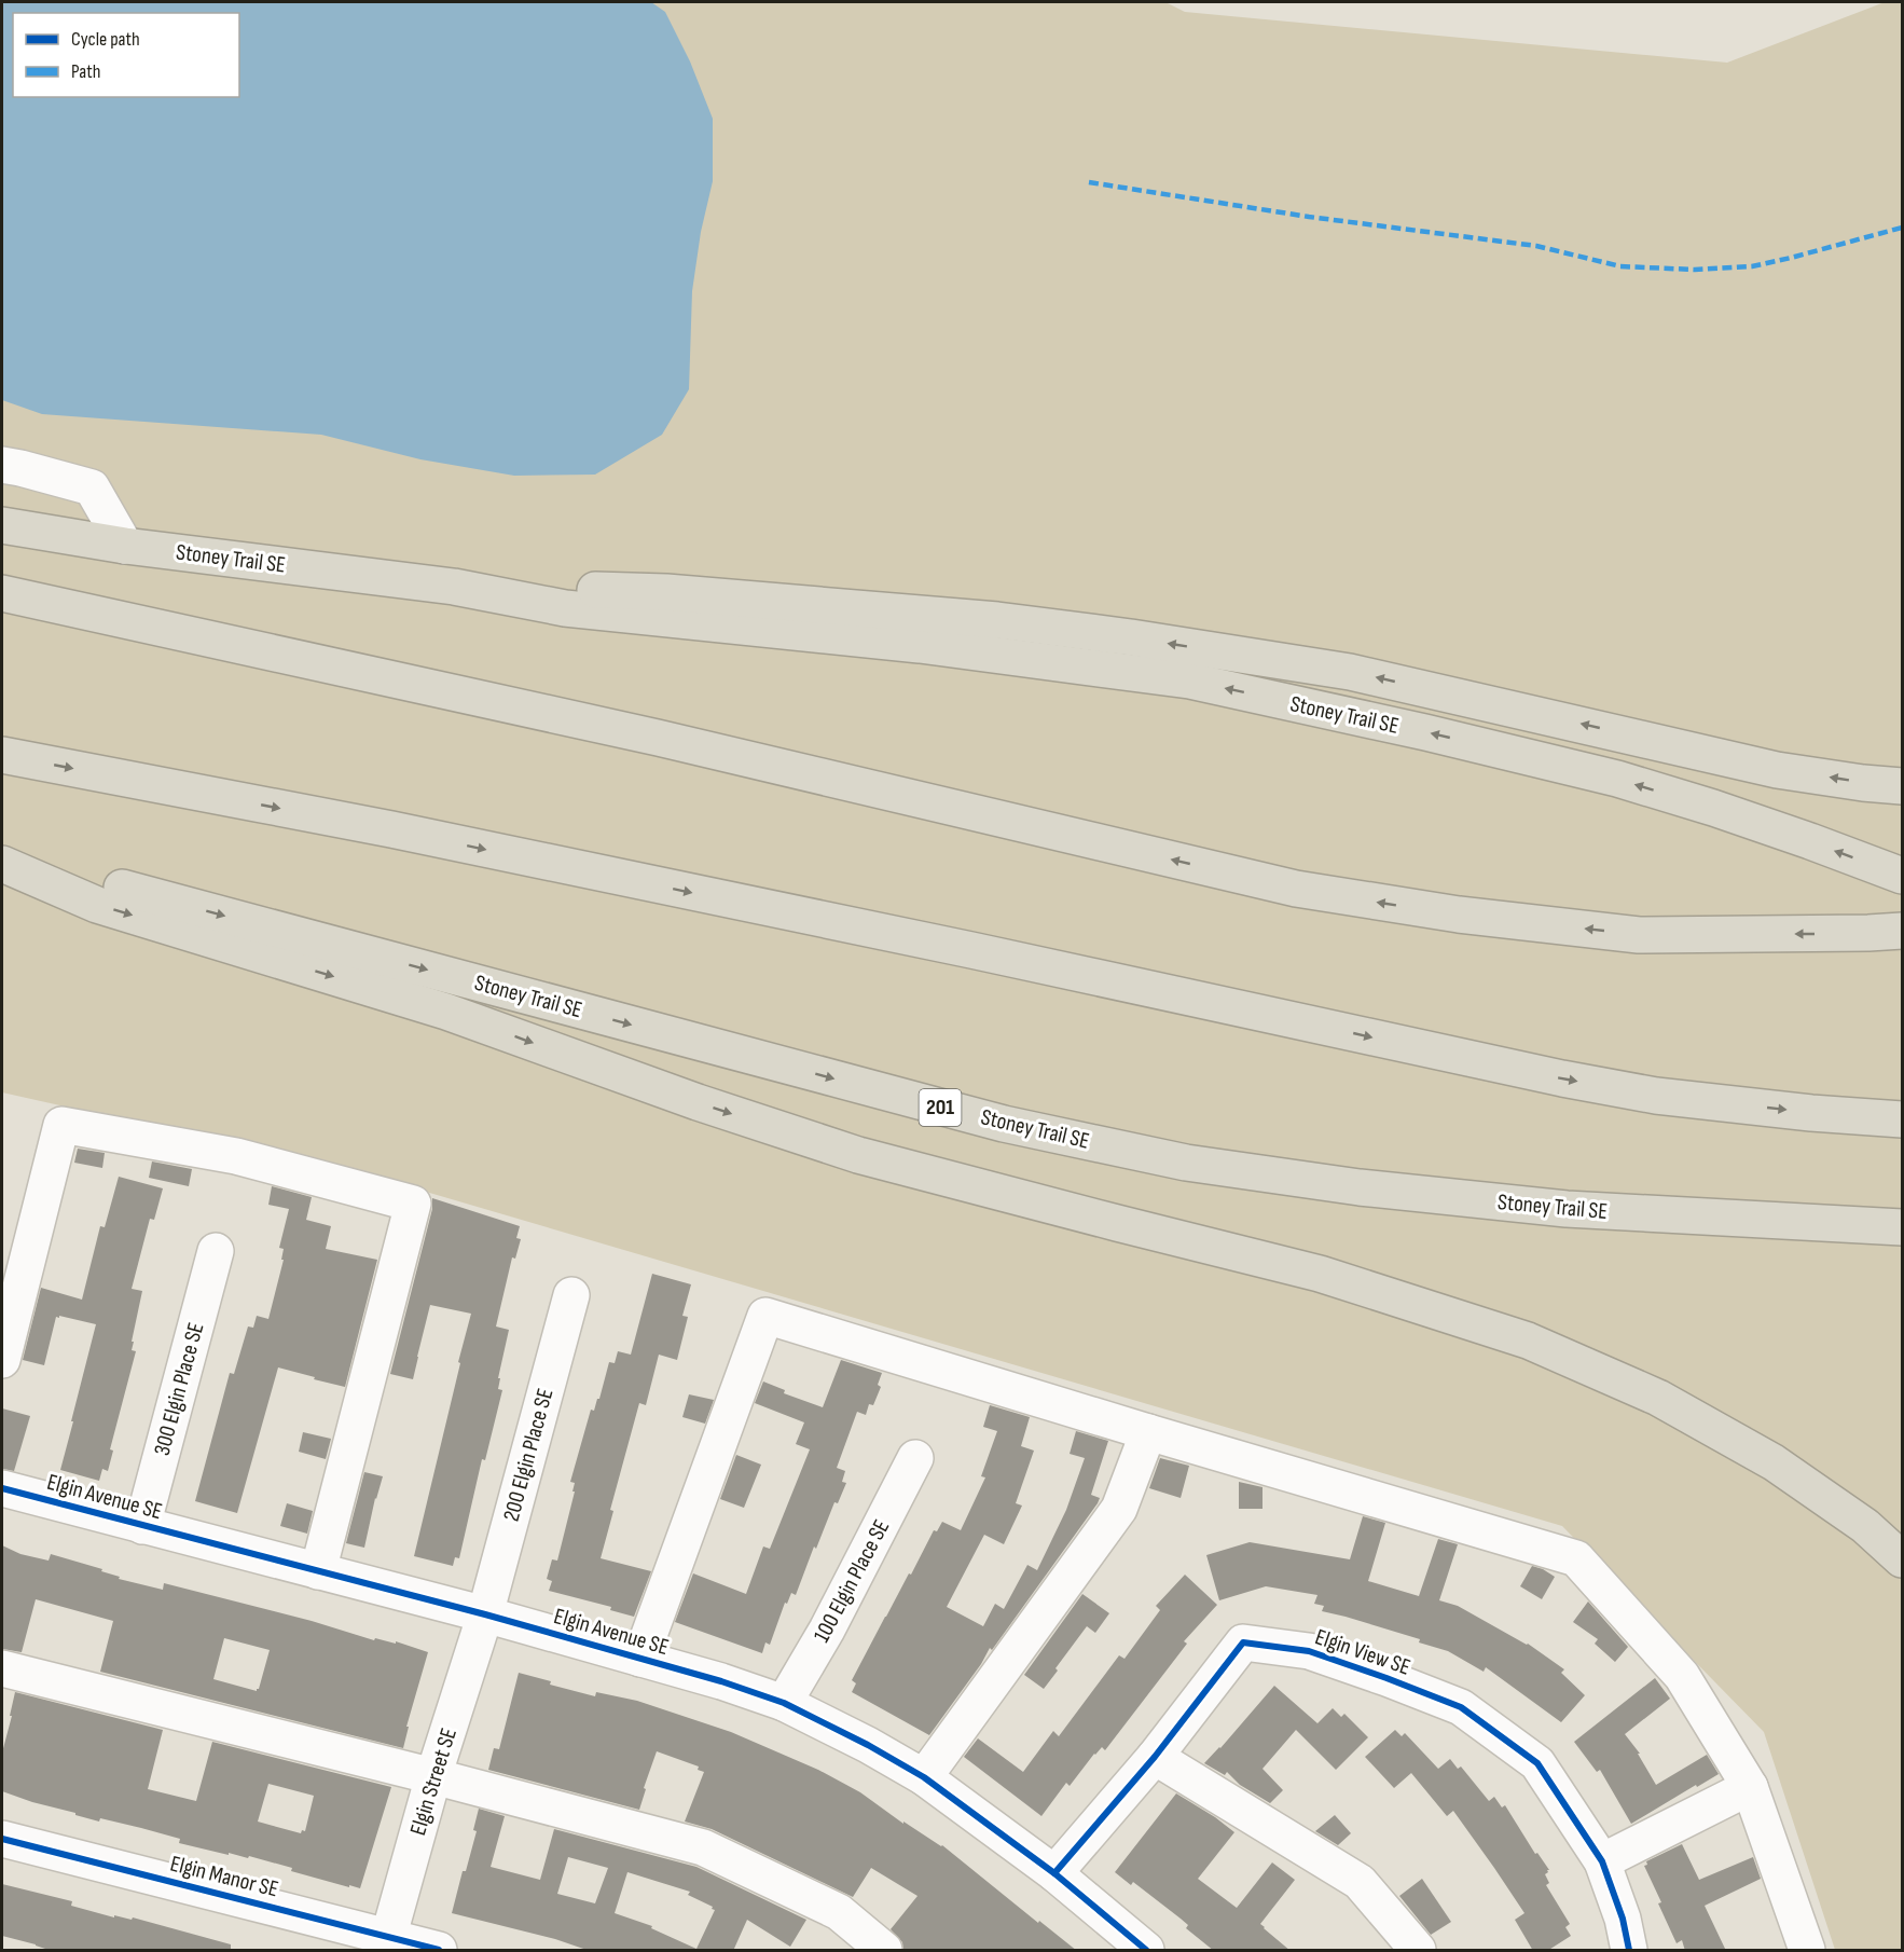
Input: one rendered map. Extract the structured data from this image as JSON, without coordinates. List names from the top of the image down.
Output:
{
  "streets": {
    "highway": ["Stoney Trail SE", "201"],
    "street": [
      "300 Elgin Place SE",
      "200 Elgin Place SE",
      "Elgin Avenue SE",
      "100 Elgin Place SE",
      "Elgin View SE",
      "Elgin Street SE",
      "Elgin Manor SE"
    ]
  },
  "crossings": [
    ["300 Elgin Place SE", "Elgin Avenue SE"],
    ["200 Elgin Place SE", "Elgin Avenue SE"],
    ["200 Elgin Place SE", "Elgin Street SE"],
    ["Elgin Avenue SE", "100 Elgin Place SE"],
    ["Elgin Avenue SE", "Elgin View SE"],
    ["Elgin Avenue SE", "Elgin Street SE"],
    ["Elgin Street SE", "Elgin Manor SE"]
  ],
  "legend": ["Cycle path", "Path"]
}
